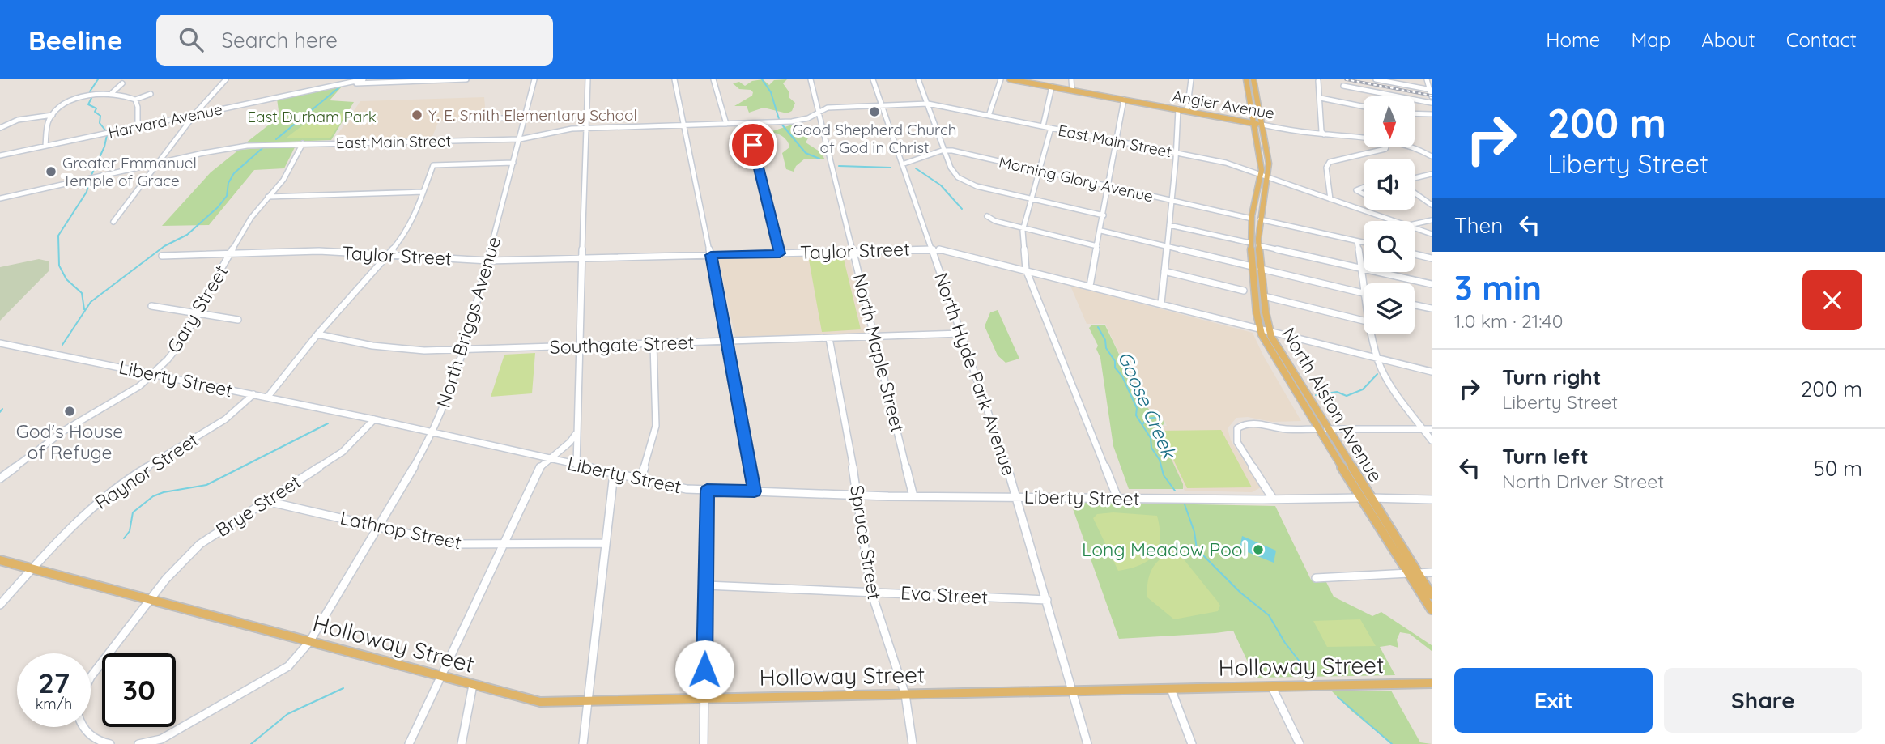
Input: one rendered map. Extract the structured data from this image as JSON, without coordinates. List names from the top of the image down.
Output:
{
  "streets": {
    "main road": ["Angier Avenue", "North Alston Avenue", "Holloway Street"],
    "street": [
      "Harvard Avenue",
      "East Main Street",
      "Morning Glory Avenue",
      "Taylor Street",
      "Gary Street",
      "North Briggs Avenue",
      "Southgate Street",
      "North Maple Street",
      "North Hyde Park Avenue",
      "Liberty Street",
      "Raynor Street",
      "Brye Street",
      "Lathrop Street",
      "Spruce Street",
      "Eva Street"
    ]
  },
  "crossings": [
    ["Angier Avenue", "North Alston Avenue"],
    ["East Main Street", "Gary Street"],
    ["East Main Street", "North Briggs Avenue"],
    ["East Main Street", "North Maple Street"],
    ["East Main Street", "North Hyde Park Avenue"],
    ["East Main Street", "North Alston Avenue"],
    ["Morning Glory Avenue", "North Alston Avenue"],
    ["Taylor Street", "Gary Street"],
    ["Taylor Street", "North Briggs Avenue"],
    ["Taylor Street", "North Maple Street"],
    ["Taylor Street", "North Hyde Park Avenue"],
    ["Taylor Street", "North Alston Avenue"],
    ["Gary Street", "Liberty Street"],
    ["North Briggs Avenue", "Southgate Street"],
    ["North Briggs Avenue", "Liberty Street"],
    ["North Briggs Avenue", "Lathrop Street"],
    ["North Briggs Avenue", "Holloway Street"],
    ["Southgate Street", "North Maple Street"],
    ["Southgate Street", "North Hyde Park Avenue"],
    ["Southgate Street", "Spruce Street"],
    ["North Maple Street", "Liberty Street"],
    ["North Hyde Park Avenue", "Liberty Street"],
    ["North Hyde Park Avenue", "Eva Street"],
    ["North Hyde Park Avenue", "Holloway Street"],
    ["Liberty Street", "North Alston Avenue"],
    ["Liberty Street", "Raynor Street"],
    ["Liberty Street", "Brye Street"],
    ["Liberty Street", "Spruce Street"],
    ["Raynor Street", "Holloway Street"],
    ["Brye Street", "Lathrop Street"],
    ["Brye Street", "Holloway Street"],
    ["Spruce Street", "Eva Street"],
    ["Spruce Street", "Holloway Street"]
  ],
  "water": ["Goose Creek"],
  "parks": ["East Durham Park"],
  "places": [
    "Good Shepherd Church of God in Christ",
    "Y. E. Smith Elementary School",
    "Greater Emmanuel Temple of Grace",
    "God's House of Refuge",
    "Long Meadow Pool"
  ],
  "north": "bottom",
  "page": {
    "header": "Beeline",
    "search": "Search here",
    "nav": [
      "Home",
      "Map",
      "About",
      "Contact"
    ],
    "turn": ["200 m", "Liberty Street"],
    "then": "Then",
    "heading": ["3 min", "1.0 km · 21:40"],
    "list": [
      {
        "name": "Turn right",
        "note": "Liberty Street",
        "value": "200 m"
      },
      {
        "name": "Turn left",
        "note": "North Driver Street",
        "value": "50 m"
      }
    ],
    "speed": "27 km/h",
    "limit": "30",
    "buttons": ["Exit", "Share"]
  }
}
